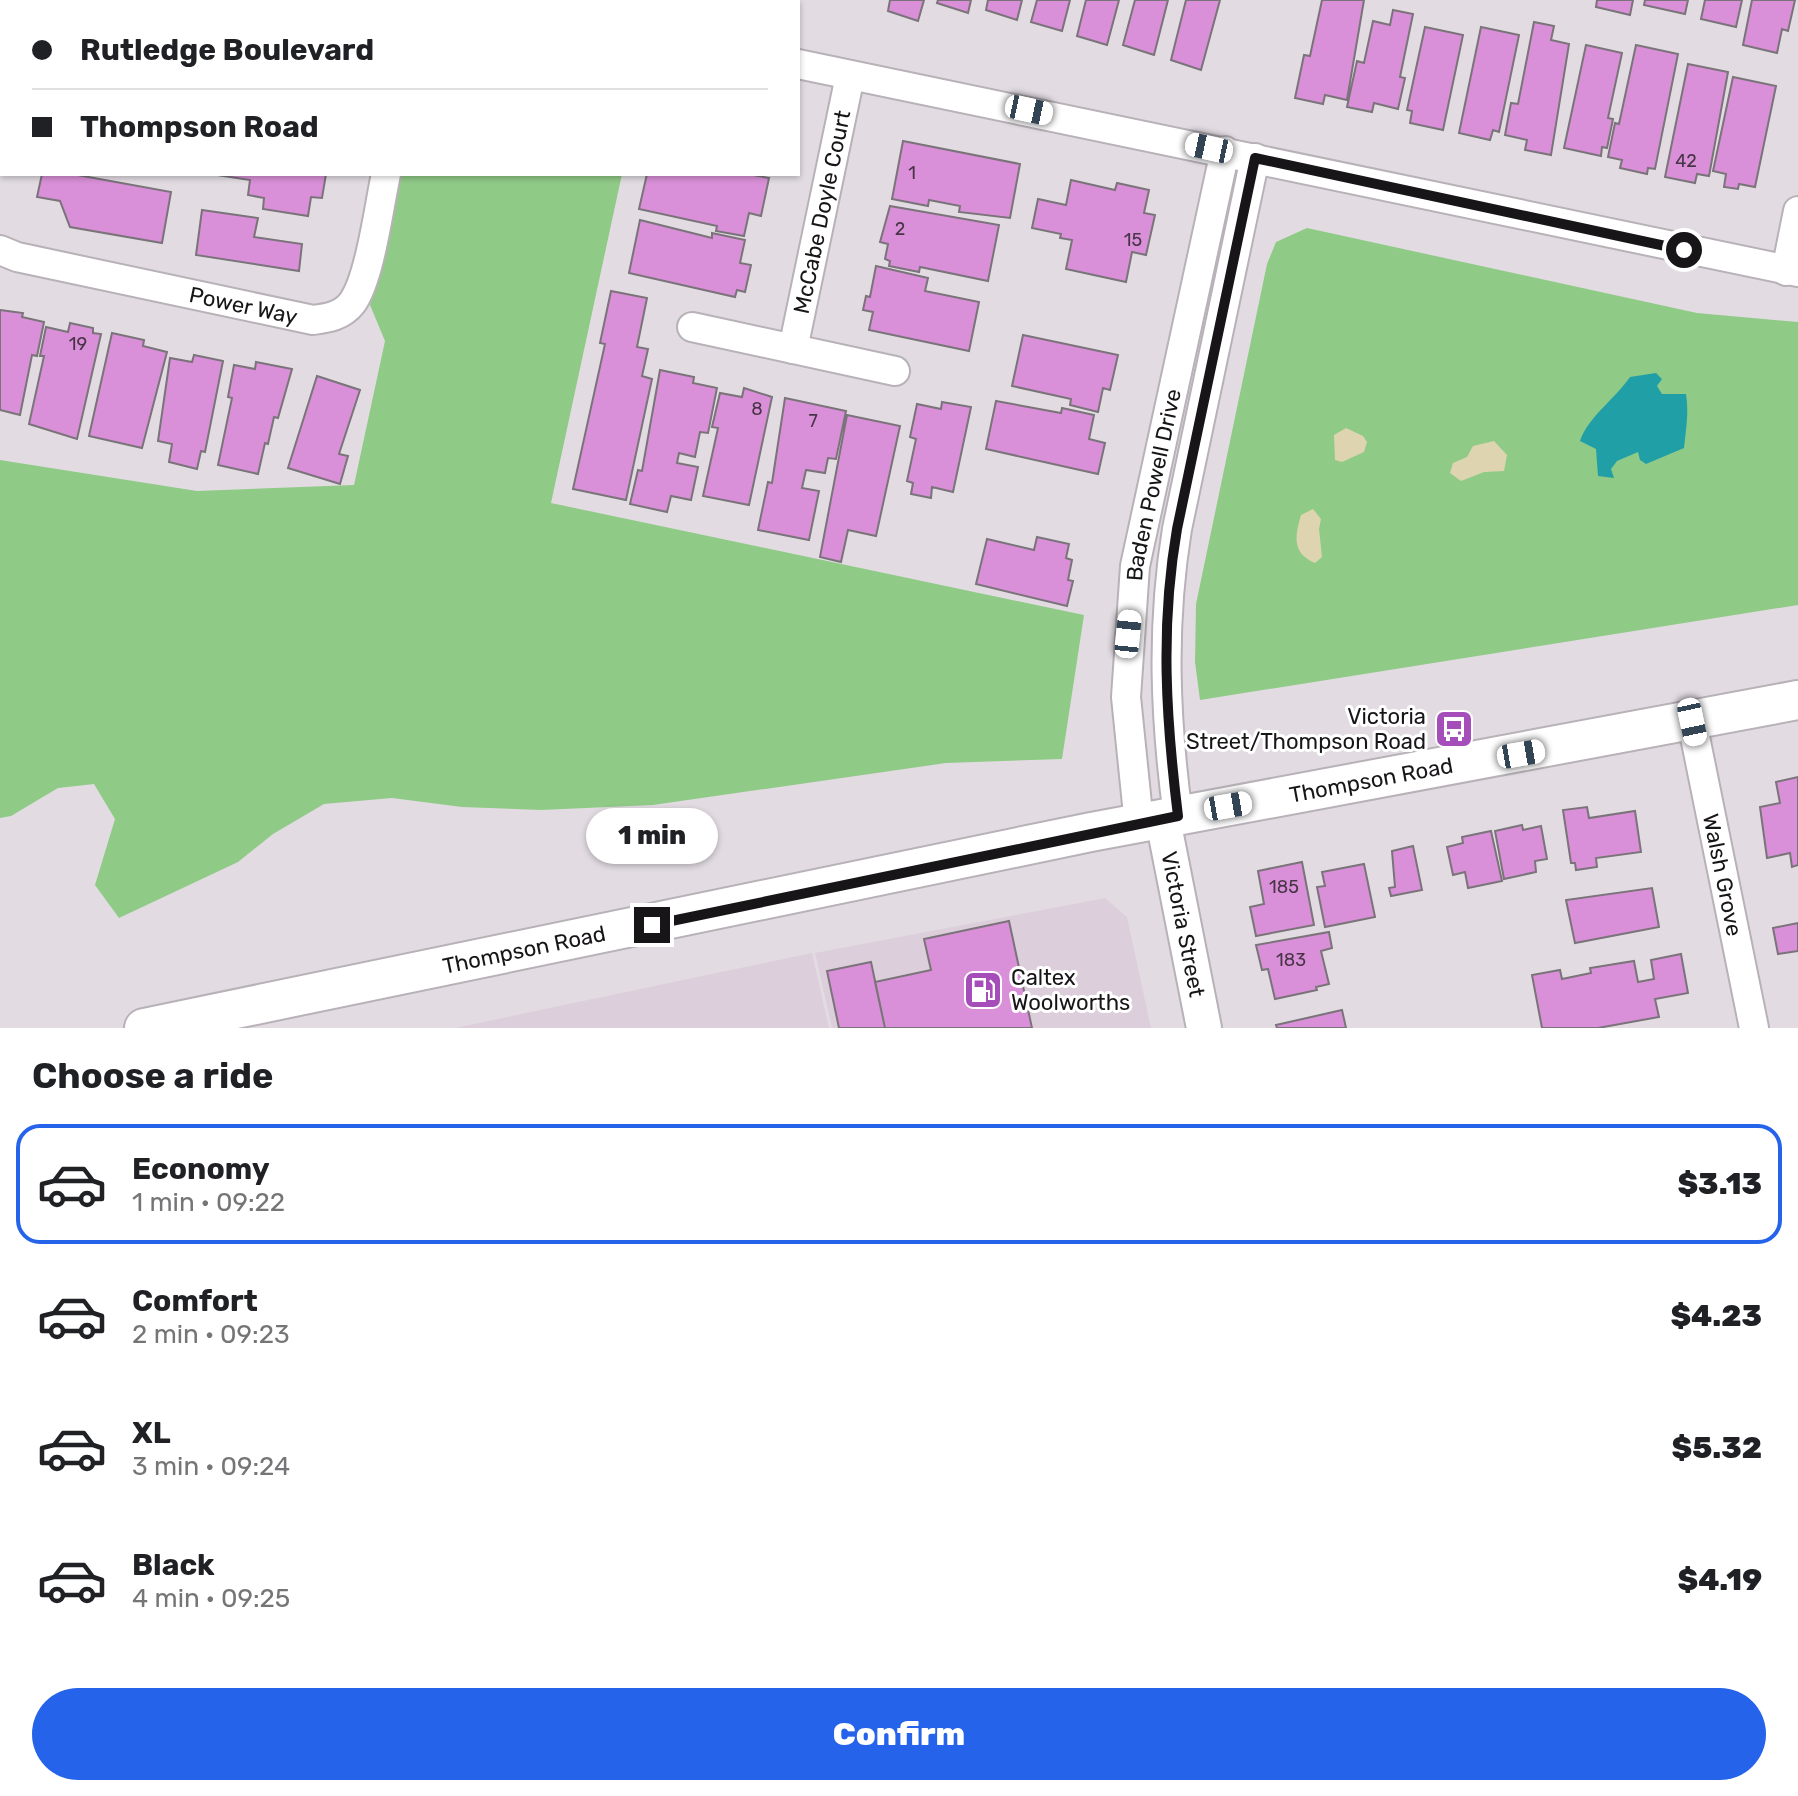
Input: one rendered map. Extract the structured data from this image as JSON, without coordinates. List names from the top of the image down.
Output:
{
  "streets": {
    "main road": ["Thompson Road"],
    "street": [
      "McCabe Doyle Court",
      "Power Way",
      "Baden Powell Drive",
      "Walsh Grove",
      "Victoria Street"
    ]
  },
  "crossings": [
    ["Baden Powell Drive", "Thompson Road"],
    ["Baden Powell Drive", "Victoria Street"],
    ["Thompson Road", "Walsh Grove"],
    ["Thompson Road", "Victoria Street"]
  ],
  "places": {
    "bus stop": ["Victoria Street/Thompson Road"],
    "fuel station": ["Caltex Woolworths"]
  },
  "house_numbers": [
    "42",
    "1",
    "2",
    "15",
    "19",
    "8",
    "7",
    "185",
    "183"
  ],
  "page": {
    "banner": ["Rutledge Boulevard", "Thompson Road"],
    "bubble": "1 min",
    "heading": "Choose a ride",
    "list": [
      {
        "name": "Economy",
        "note": "1 min · 09:22",
        "value": "$3.13"
      },
      {
        "name": "Comfort",
        "note": "2 min · 09:23",
        "value": "$4.23"
      },
      {
        "name": "XL",
        "note": "3 min · 09:24",
        "value": "$5.32"
      },
      {
        "name": "Black",
        "note": "4 min · 09:25",
        "value": "$4.19"
      }
    ],
    "buttons": "Confirm"
  }
}
